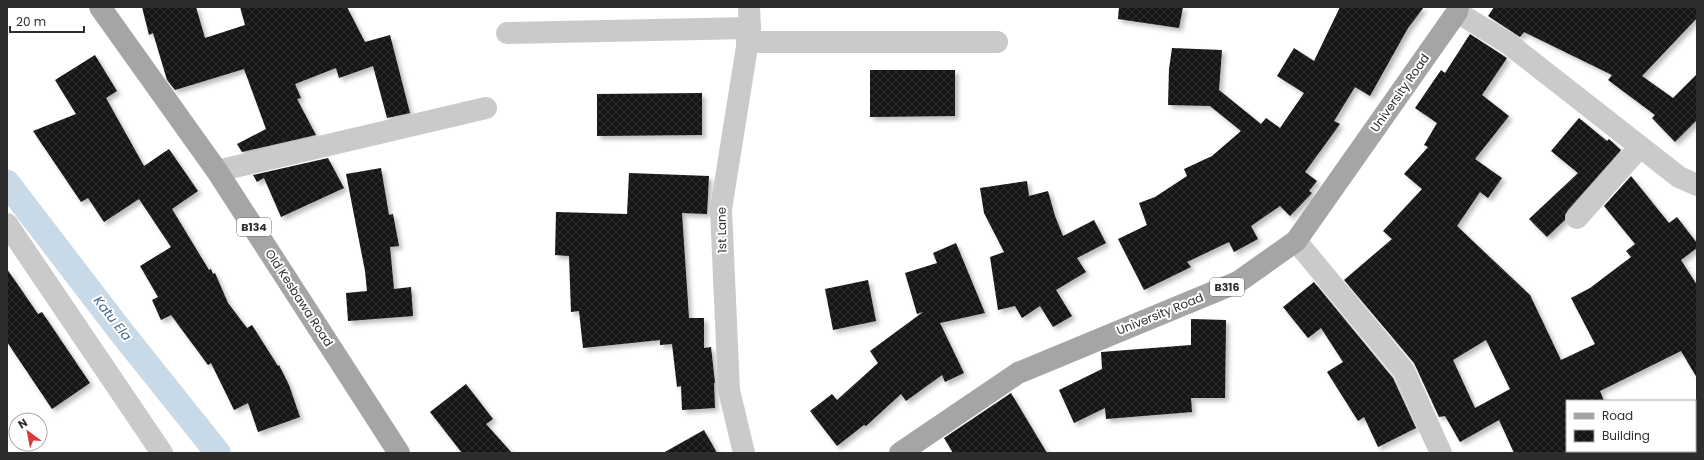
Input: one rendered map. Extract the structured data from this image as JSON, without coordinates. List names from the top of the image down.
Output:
{
  "streets": {
    "main road": [
      "University Road",
      "B134",
      "B316",
      "Old Kesbawa Road"
    ],
    "street": ["1st Lane"]
  },
  "water": ["Katu Ela"],
  "legend": ["Road", "Building"],
  "scale_bar": "20 m",
  "north": "top left"
}
